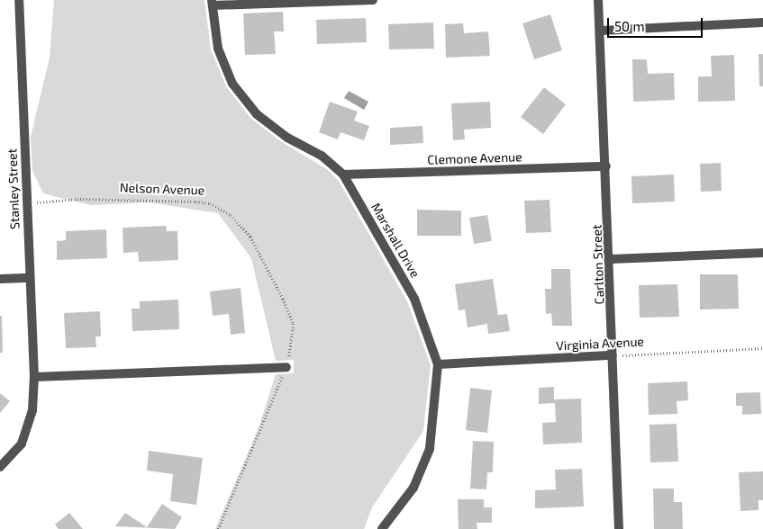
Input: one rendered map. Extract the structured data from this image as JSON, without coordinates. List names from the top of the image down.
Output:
{
  "streets": {
    "street": [
      "Clemone Avenue",
      "Stanley Street",
      "Marshall Drive",
      "Carlton Street",
      "Virginia Avenue"
    ],
    "path": ["Nelson Avenue"]
  },
  "crossings": [
    ["Clemone Avenue", "Marshall Drive"],
    ["Clemone Avenue", "Carlton Street"],
    ["Stanley Street", "Nelson Avenue"],
    ["Marshall Drive", "Virginia Avenue"],
    ["Carlton Street", "Virginia Avenue"]
  ],
  "scale_bar": "50 m"
}
